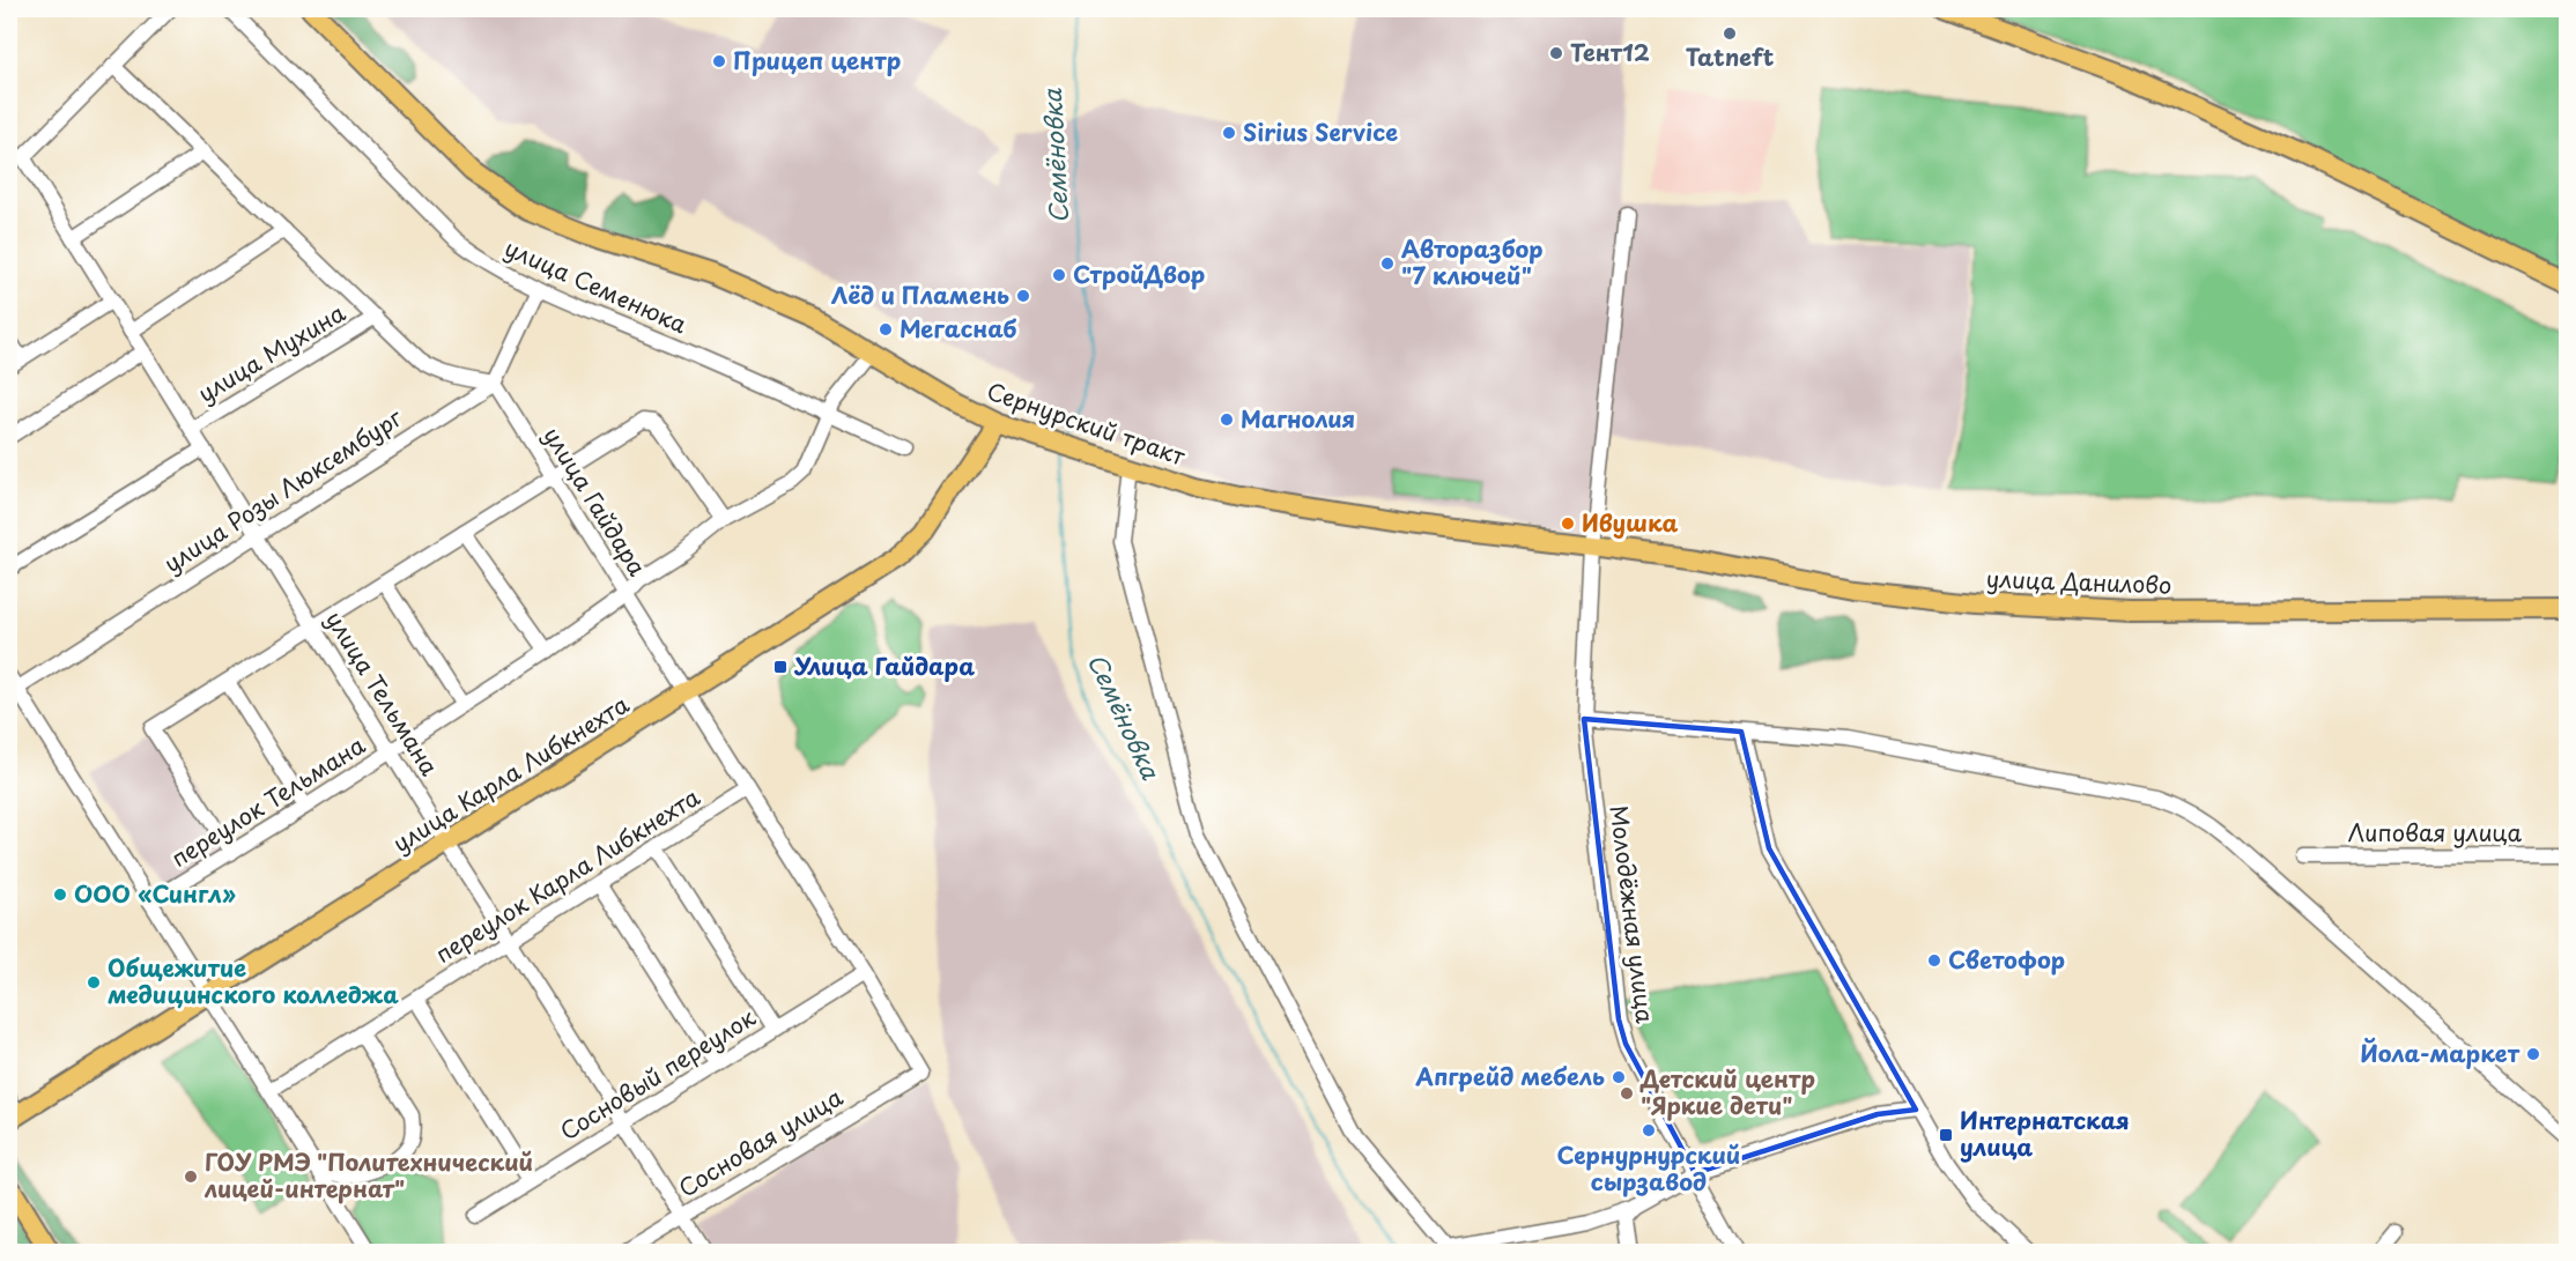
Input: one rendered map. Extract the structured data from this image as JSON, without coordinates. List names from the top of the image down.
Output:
{
  "streets": {
    "main road": ["Сернурский тракт", "улица Данилово", "улица Карла Либкнехта"],
    "street": [
      "улица Семенюка",
      "улица Мухина",
      "улица Розы Люксембург",
      "улица Гайдара",
      "улица Тельмана",
      "переулок Тельмана",
      "Липовая улица",
      "переулок Карла Либкнехта",
      "Молодёжная улица",
      "Сосновый переулок",
      "Сосновая улица"
    ]
  },
  "crossings": [
    ["улица Семенюка", "переулок Тельмана"],
    ["улица Мухина", "улица Тельмана"],
    ["Сернурский тракт", "улица Данилово"],
    ["Сернурский тракт", "улица Карла Либкнехта"],
    ["Сернурский тракт", "переулок Тельмана"],
    ["Сернурский тракт", "Молодёжная улица"],
    ["улица Розы Люксембург", "улица Гайдара"],
    ["улица Розы Люксембург", "улица Тельмана"],
    ["улица Гайдара", "улица Карла Либкнехта"],
    ["улица Гайдара", "переулок Тельмана"],
    ["улица Гайдара", "переулок Карла Либкнехта"],
    ["улица Гайдара", "Сосновый переулок"],
    ["улица Гайдара", "Сосновая улица"],
    ["улица Данилово", "Молодёжная улица"],
    ["улица Тельмана", "улица Карла Либкнехта"],
    ["улица Тельмана", "переулок Тельмана"],
    ["улица Тельмана", "переулок Карла Либкнехта"],
    ["улица Тельмана", "Сосновый переулок"],
    ["улица Тельмана", "Сосновая улица"]
  ],
  "water": ["Семёновка"],
  "places": {
    "other": [
      "Tatneft",
      "Тент12",
      "Прицеп центр",
      "Sirius Service",
      "Авторазбор \"7 ключей\"",
      "СтройДвор",
      "Лёд и Пламень",
      "Мегаснаб",
      "Магнолия",
      "Ивушка",
      "ООО «Сингл»",
      "Светофор",
      "Общежитие медицинского колледжа",
      "Йола-маркет",
      "Апгрейд мебель",
      "Детский центр \"Яркие дети\"",
      "Сернурнурский сырзавод",
      "ГОУ РМЭ \"Политехнический лицей-интернат\""
    ],
    "transit": ["Улица Гайдара", "Интернатская улица"]
  }
}
